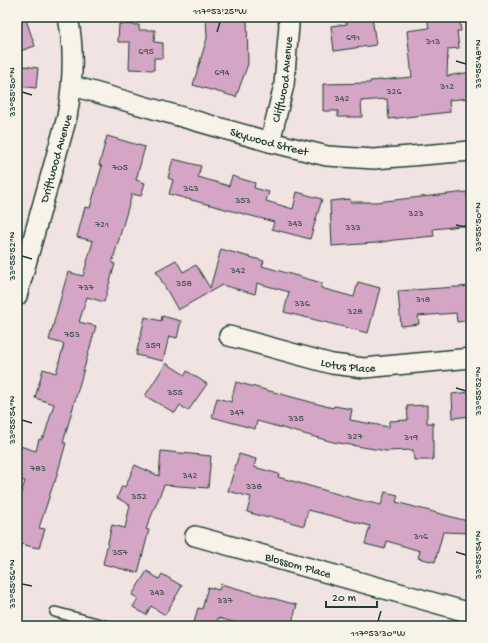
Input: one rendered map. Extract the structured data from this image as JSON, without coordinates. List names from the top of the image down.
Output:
{
  "streets": {
    "street": [
      "Cliffwood Avenue",
      "Skywood Street",
      "Driftwood Avenue",
      "Lotus Place",
      "Blossom Place"
    ]
  },
  "crossings": [
    ["Cliffwood Avenue", "Skywood Street"],
    ["Skywood Street", "Driftwood Avenue"]
  ],
  "house_numbers": [
    "691",
    "313",
    "695",
    "694",
    "312",
    "326",
    "342",
    "705",
    "363",
    "353",
    "323",
    "343",
    "721",
    "333",
    "342",
    "358",
    "737",
    "318",
    "336",
    "328",
    "753",
    "359",
    "355",
    "347",
    "335",
    "327",
    "319",
    "783",
    "342",
    "338",
    "352",
    "316",
    "357",
    "343",
    "337"
  ],
  "scale_bar": "20 m",
  "coordinates": [
    "117°53'25\"W",
    "33°55'48\"N",
    "33°55'50\"N",
    "33°55'52\"N",
    "33°55'54\"N",
    "33°55'56\"N",
    "117°53'30\"W"
  ]
}
